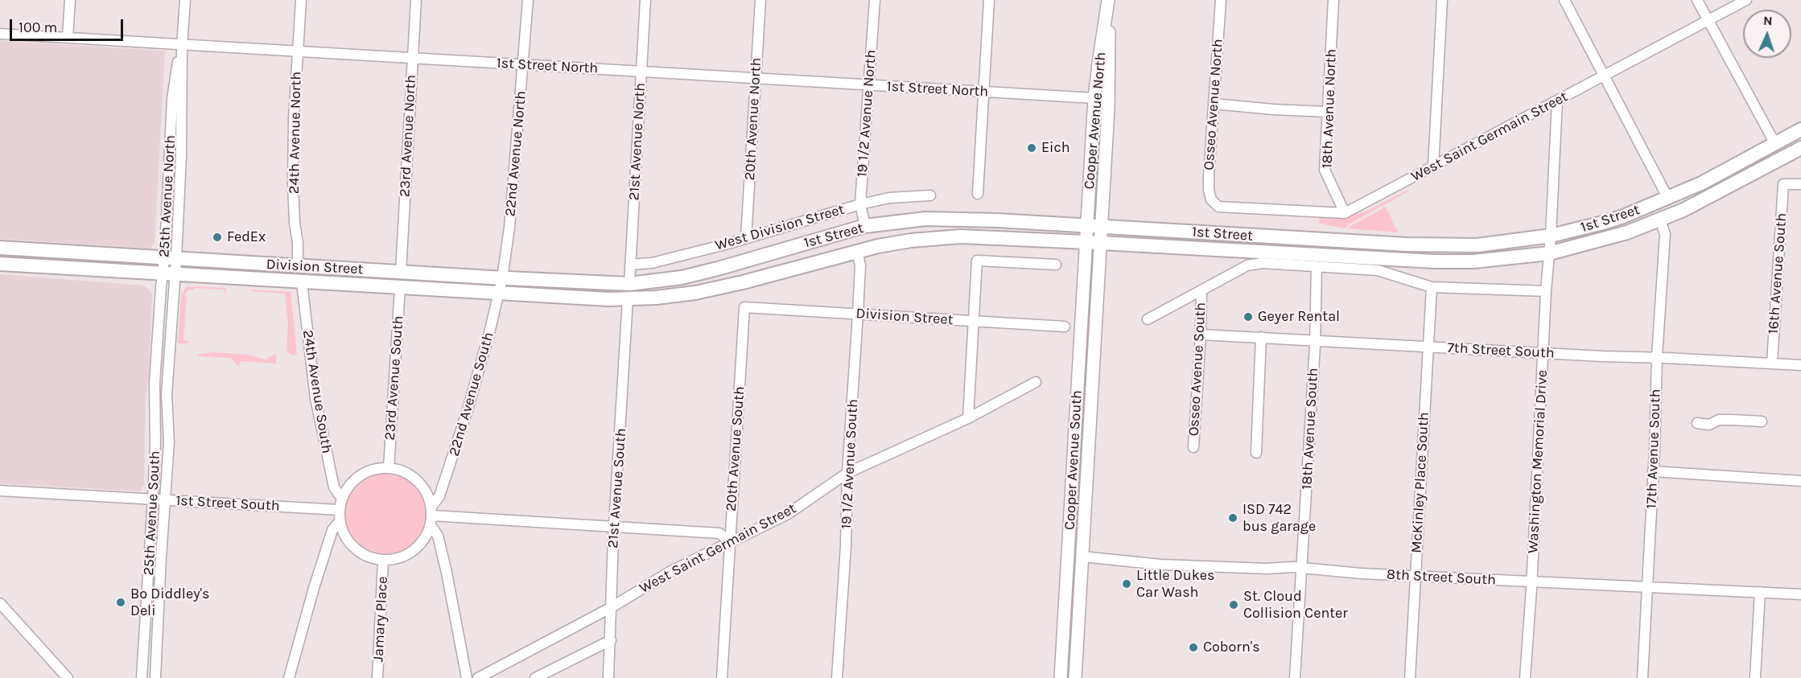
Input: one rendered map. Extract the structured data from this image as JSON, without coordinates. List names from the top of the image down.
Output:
{
  "streets": {
    "highway": ["1st Street", "Division Street"],
    "main road": ["Cooper Avenue North", "Cooper Avenue South"],
    "street": [
      "1st Street North",
      "Osseo Avenue North",
      "18th Avenue North",
      "19 1/2 Avenue North",
      "20th Avenue North",
      "24th Avenue North",
      "23rd Avenue North",
      "West Saint Germain Street",
      "21st Avenue North",
      "22nd Avenue North",
      "25th Avenue North",
      "West Division Street",
      "16th Avenue South",
      "7th Street South",
      "Osseo Avenue South",
      "23rd Avenue South",
      "24th Avenue South",
      "22nd Avenue South",
      "18th Avenue South",
      "20th Avenue South",
      "17th Avenue South",
      "Washington Memorial Drive",
      "19 1/2 Avenue South",
      "McKinley Place South",
      "21st Avenue South",
      "1st Street South",
      "25th Avenue South",
      "8th Street South",
      "Jamary Place"
    ]
  },
  "crossings": [
    ["1st Street North", "19 1/2 Avenue North"],
    ["1st Street North", "20th Avenue North"],
    ["1st Street North", "Cooper Avenue North"],
    ["1st Street North", "24th Avenue North"],
    ["1st Street North", "23rd Avenue North"],
    ["1st Street North", "21st Avenue North"],
    ["1st Street North", "22nd Avenue North"],
    ["1st Street North", "25th Avenue North"],
    ["Osseo Avenue North", "18th Avenue North"],
    ["Osseo Avenue North", "West Saint Germain Street"],
    ["18th Avenue North", "West Saint Germain Street"],
    ["19 1/2 Avenue North", "1st Street"],
    ["19 1/2 Avenue North", "West Division Street"],
    ["20th Avenue North", "West Division Street"],
    ["Cooper Avenue North", "1st Street"],
    ["Cooper Avenue North", "Cooper Avenue South"],
    ["24th Avenue North", "Division Street"],
    ["23rd Avenue North", "Division Street"],
    ["West Saint Germain Street", "20th Avenue South"],
    ["West Saint Germain Street", "Washington Memorial Drive"],
    ["West Saint Germain Street", "19 1/2 Avenue South"],
    ["West Saint Germain Street", "21st Avenue South"],
    ["21st Avenue North", "1st Street"],
    ["21st Avenue North", "West Division Street"],
    ["21st Avenue North", "Division Street"],
    ["22nd Avenue North", "Division Street"],
    ["22nd Avenue North", "22nd Avenue South"],
    ["25th Avenue North", "Division Street"],
    ["25th Avenue North", "25th Avenue South"],
    ["1st Street", "Division Street"],
    ["1st Street", "17th Avenue South"],
    ["1st Street", "Cooper Avenue South"],
    ["1st Street", "Washington Memorial Drive"],
    ["1st Street", "19 1/2 Avenue South"],
    ["1st Street", "21st Avenue South"],
    ["Division Street", "23rd Avenue South"],
    ["Division Street", "24th Avenue South"],
    ["Division Street", "22nd Avenue South"],
    ["Division Street", "20th Avenue South"],
    ["Division Street", "19 1/2 Avenue South"],
    ["Division Street", "21st Avenue South"],
    ["16th Avenue South", "7th Street South"],
    ["7th Street South", "Osseo Avenue South"],
    ["7th Street South", "18th Avenue South"],
    ["7th Street South", "17th Avenue South"],
    ["7th Street South", "Washington Memorial Drive"],
    ["7th Street South", "McKinley Place South"],
    ["23rd Avenue South", "24th Avenue South"],
    ["23rd Avenue South", "22nd Avenue South"],
    ["23rd Avenue South", "1st Street South"],
    ["23rd Avenue South", "Jamary Place"],
    ["24th Avenue South", "22nd Avenue South"],
    ["24th Avenue South", "1st Street South"],
    ["24th Avenue South", "Jamary Place"],
    ["22nd Avenue South", "1st Street South"],
    ["22nd Avenue South", "Jamary Place"],
    ["18th Avenue South", "8th Street South"],
    ["17th Avenue South", "8th Street South"],
    ["Washington Memorial Drive", "8th Street South"],
    ["McKinley Place South", "8th Street South"],
    ["1st Street South", "25th Avenue South"],
    ["1st Street South", "Jamary Place"]
  ],
  "places": [
    "Eich",
    "FedEx",
    "Geyer Rental",
    "ISD 742 bus garage",
    "Little Dukes Car Wash",
    "Bo Diddley's Deli",
    "St. Cloud Collision Center",
    "Coborn's"
  ],
  "scale_bar": "100 m",
  "north": "top"
}
